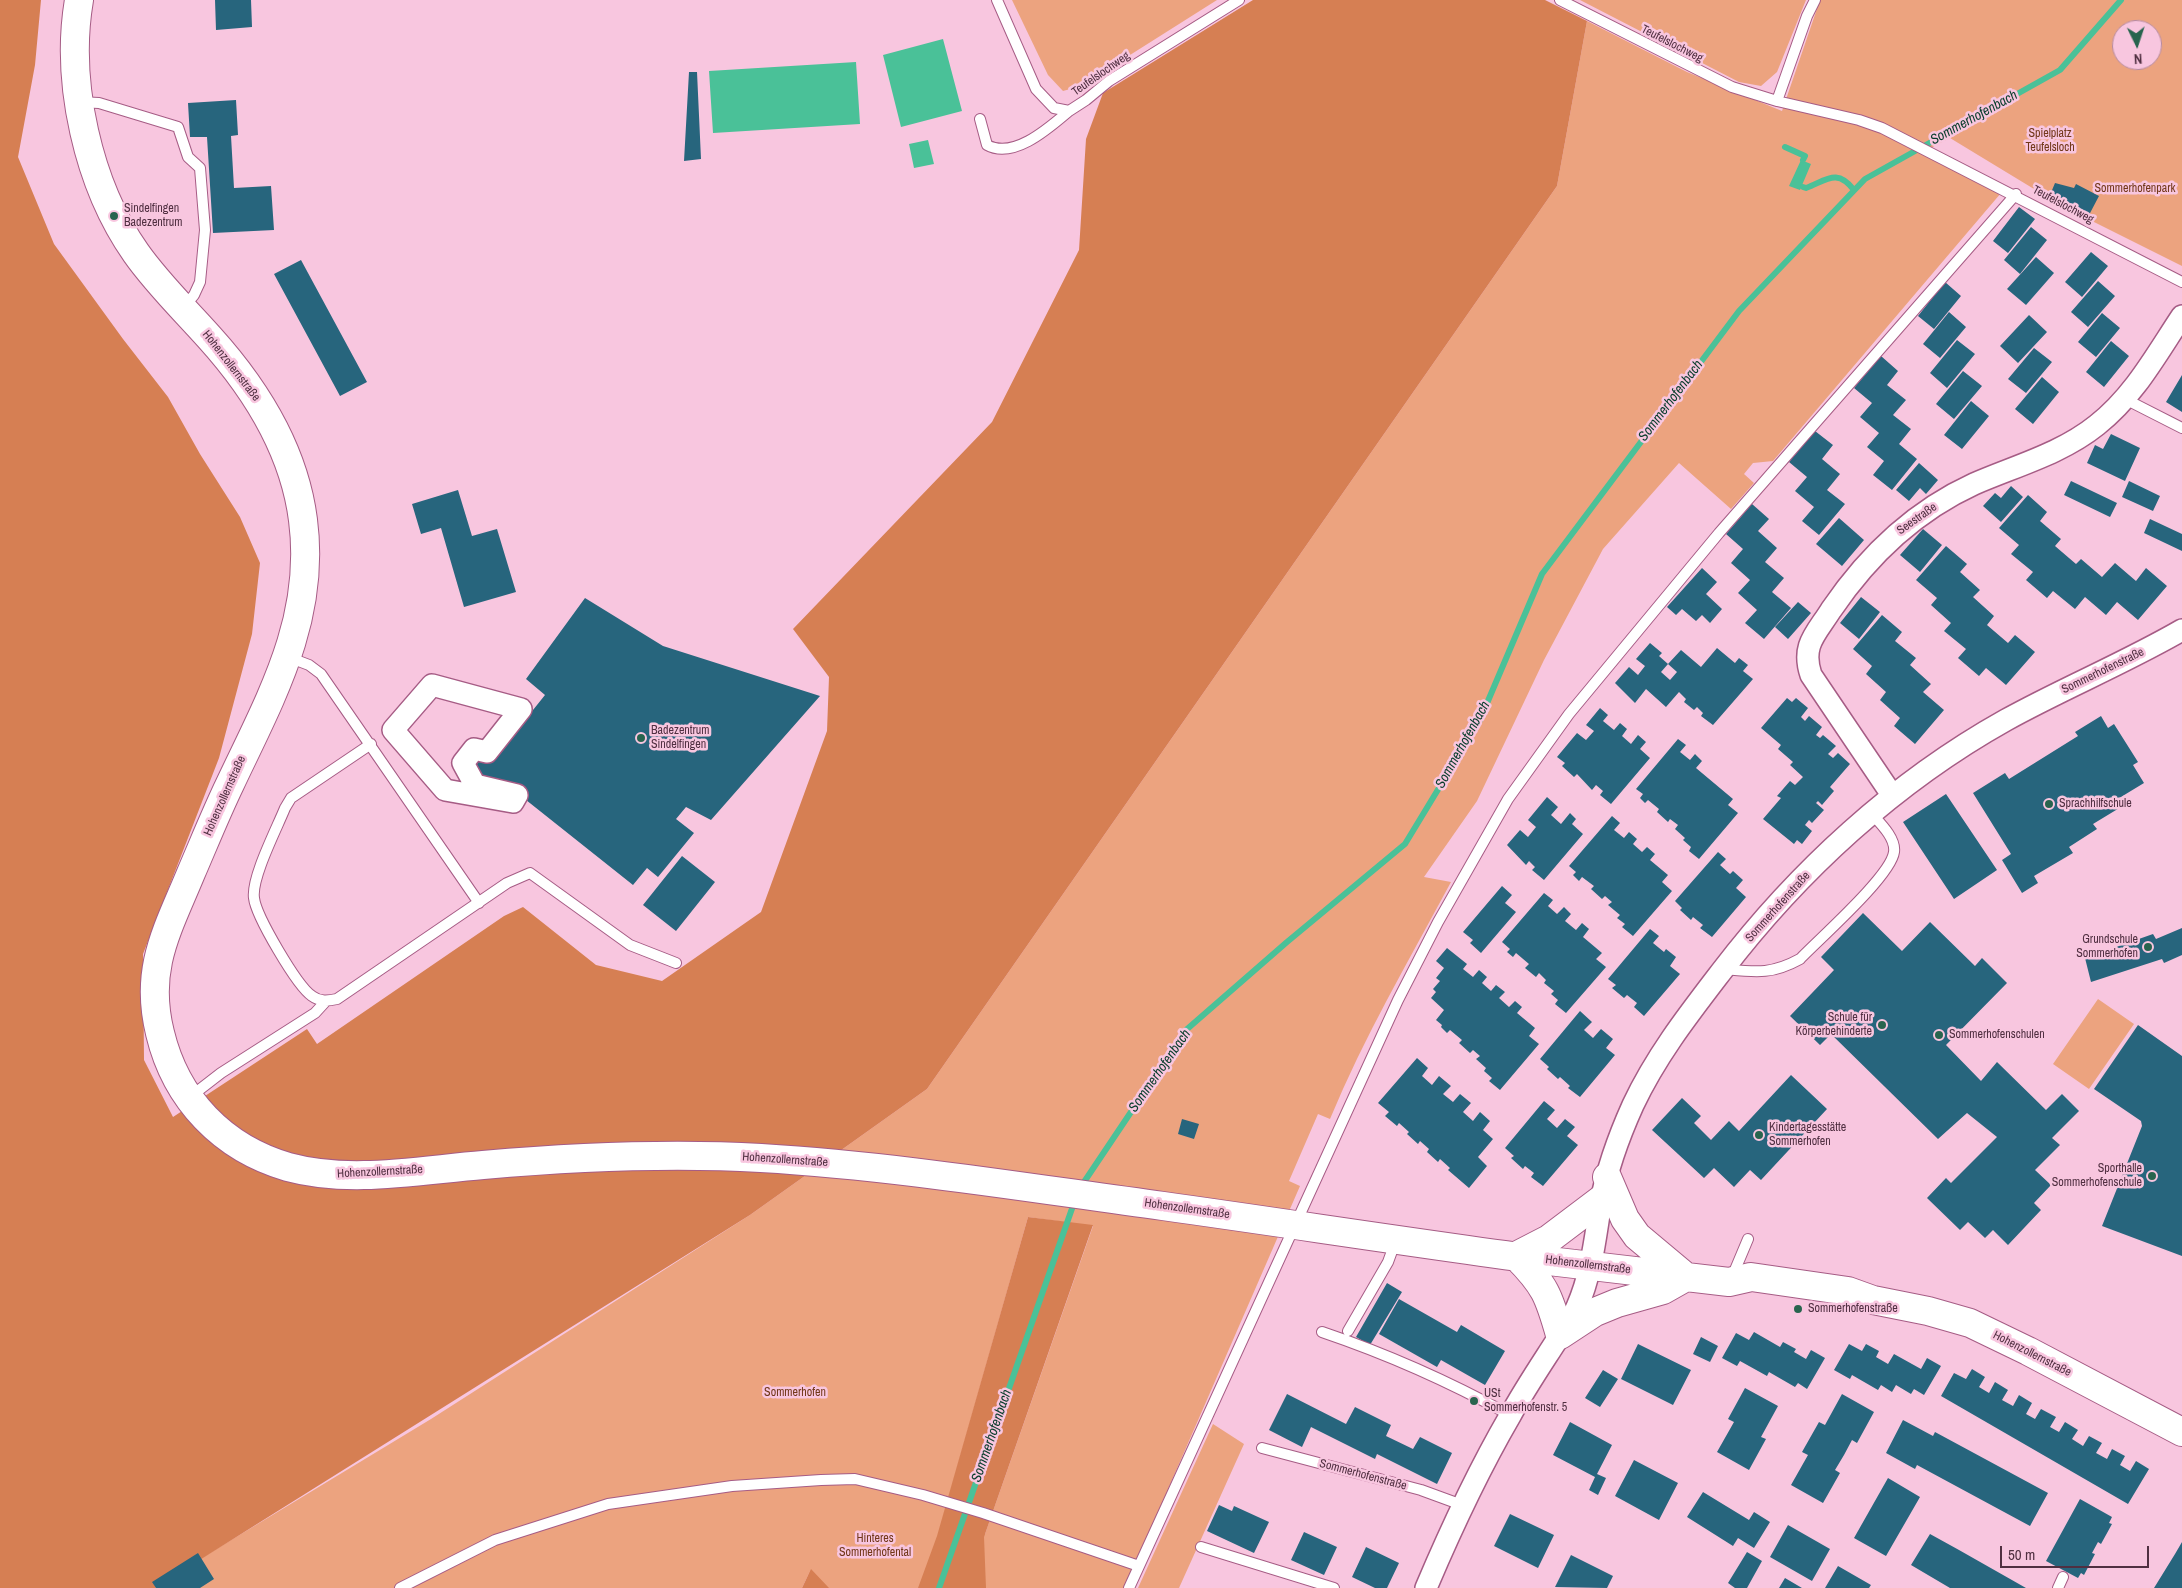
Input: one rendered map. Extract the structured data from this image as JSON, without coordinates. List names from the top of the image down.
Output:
{
  "streets": {
    "street": ["Hohenzollernstraße", "Seestraße", "Sommerhofenstraße"],
    "lane": ["Teufelslochweg"]
  },
  "crossings": [
    ["Hohenzollernstraße", "Sommerhofenstraße"],
    ["Seestraße", "Sommerhofenstraße"]
  ],
  "water": ["Sommerhofenbach"],
  "parks": [
    "Spielplatz Teufelsloch",
    "Sommerhofenpark",
    "Sommerhofen",
    "Hinteres Sommerhofental"
  ],
  "places": [
    "Sindelfingen Badezentrum",
    "Badezentrum Sindelfingen",
    "Sprachhilfschule",
    "Grundschule Sommerhofen",
    "Schule für Körperbehinderte",
    "Sommerhofenschulen",
    "Kindertagesstätte Sommerhofen",
    "Sporthalle Sommerhofenschule",
    "Sommerhofenstraße",
    "USt Sommerhofenstr. 5"
  ],
  "scale_bar": "50 m",
  "north": "bottom"
}
